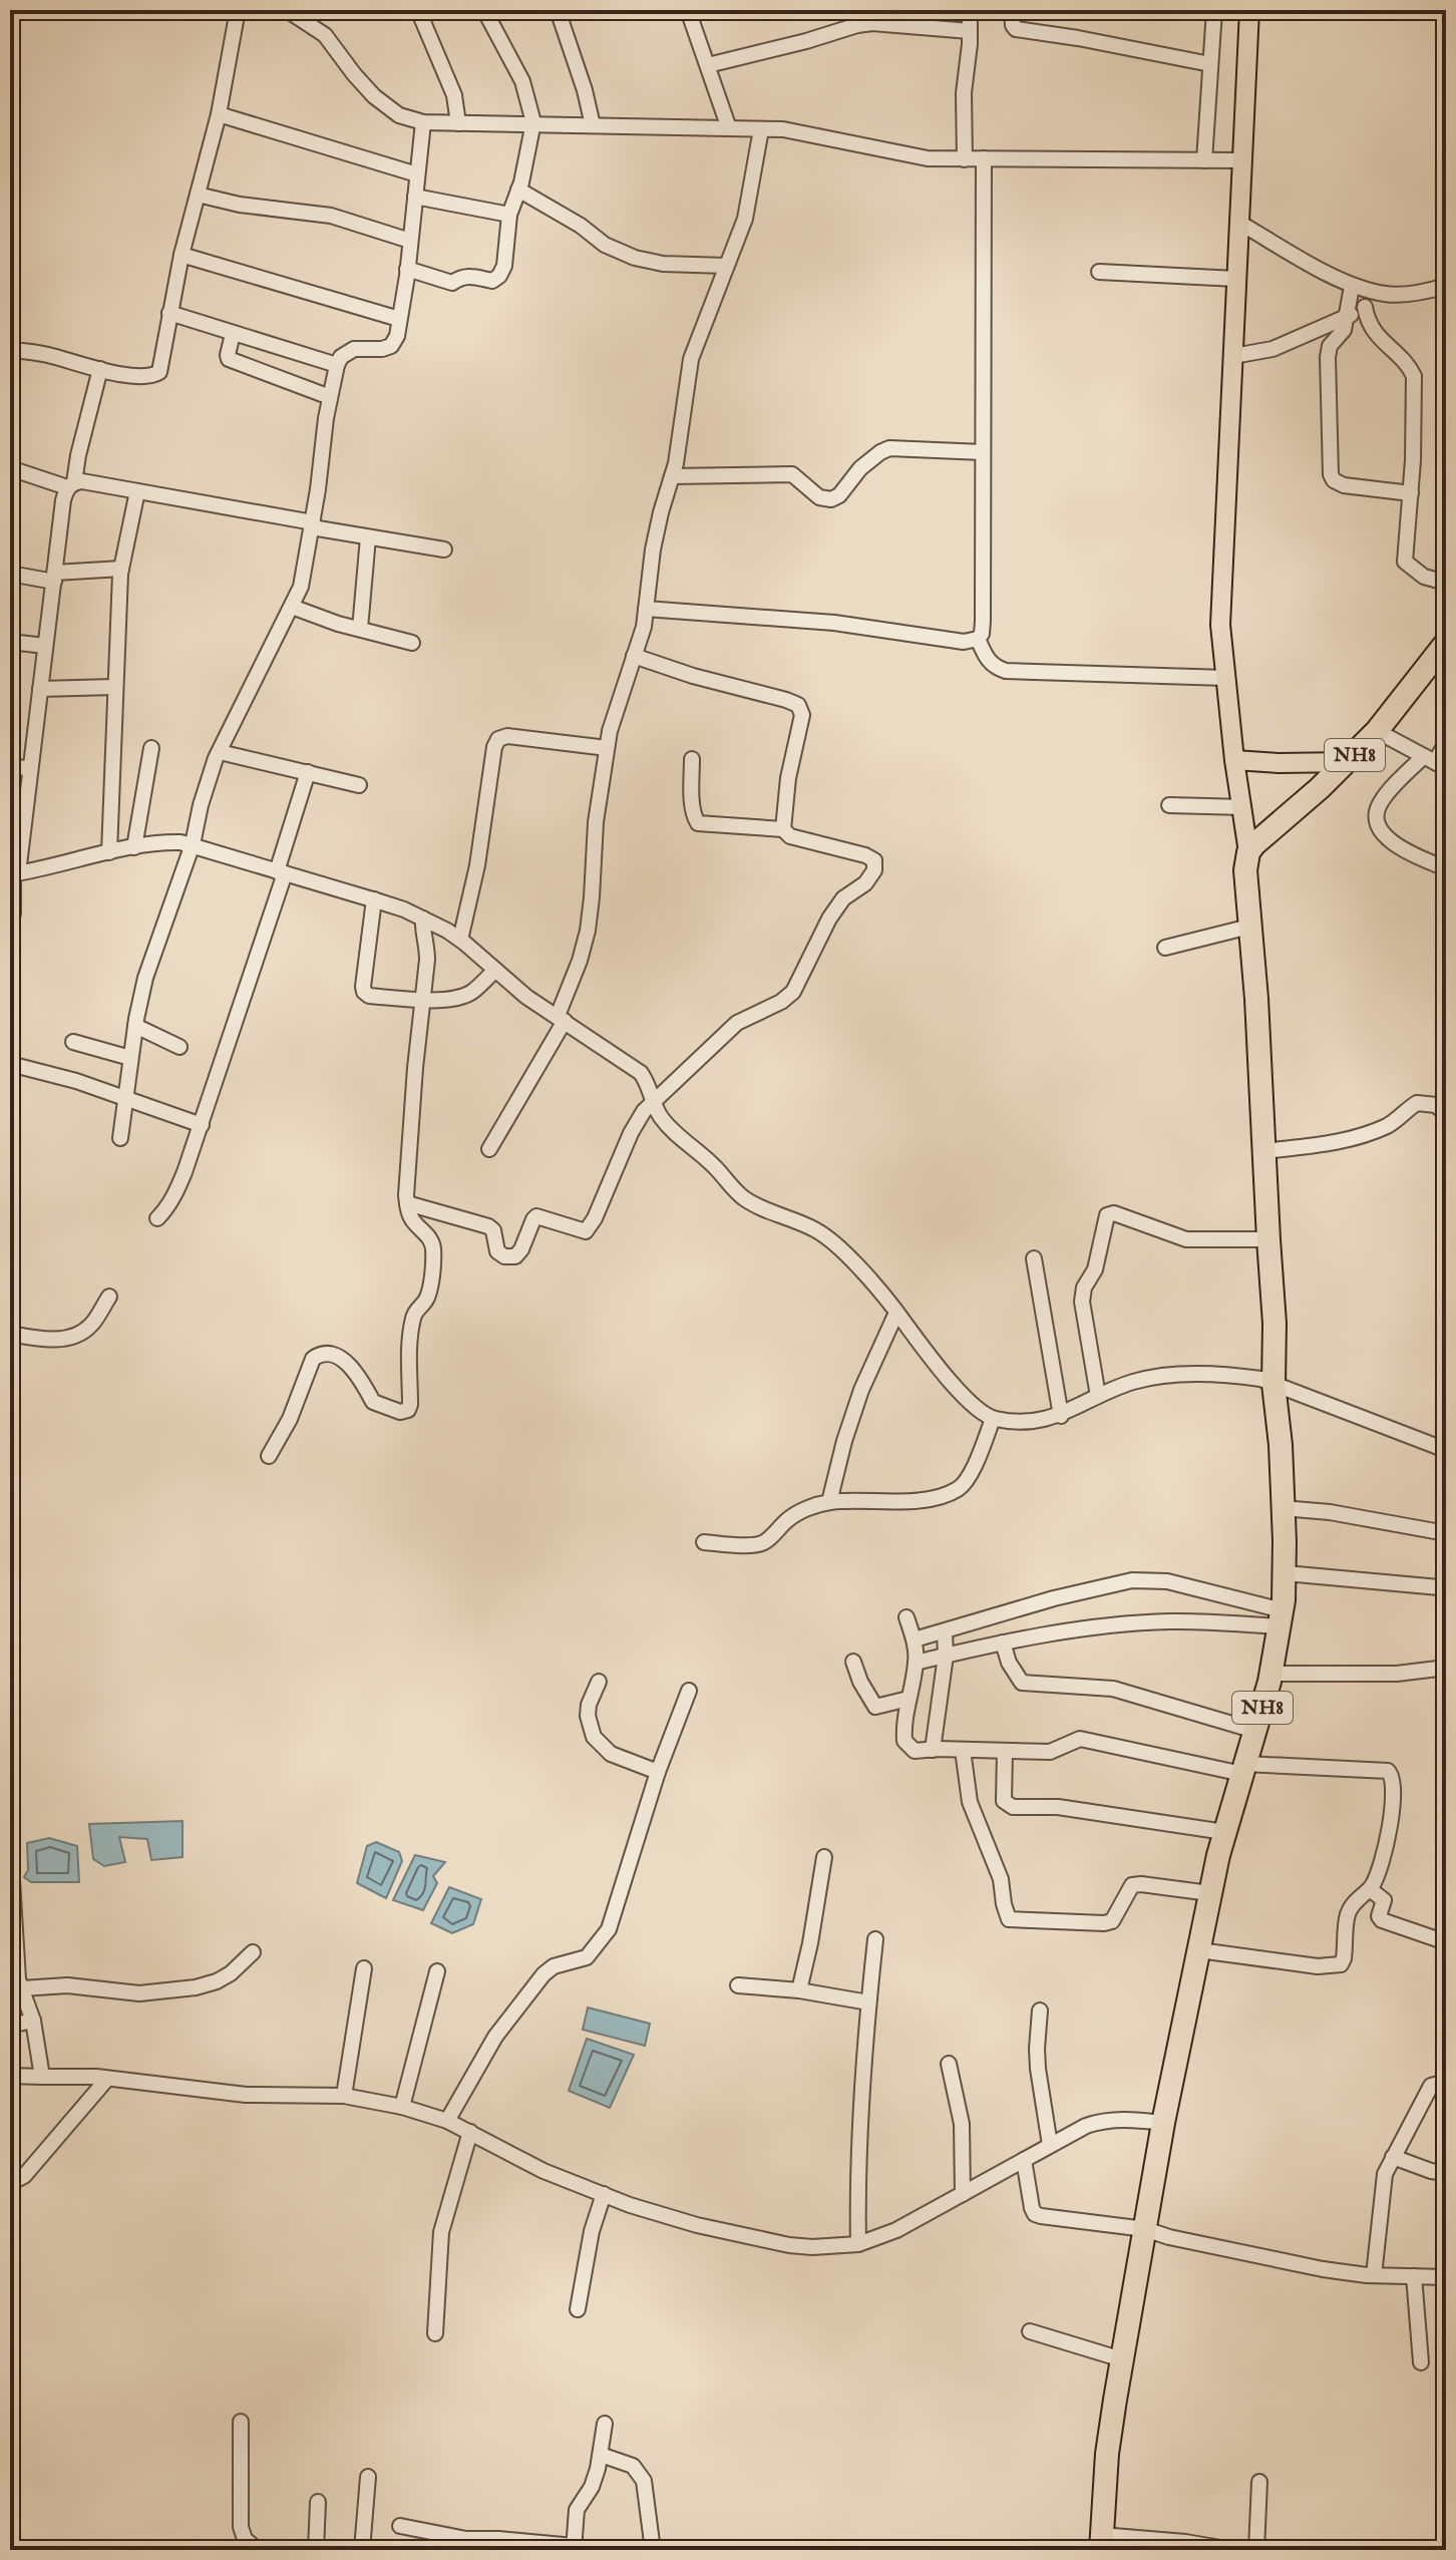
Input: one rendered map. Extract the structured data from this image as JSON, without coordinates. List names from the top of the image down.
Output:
{
  "streets": {
    "highway": ["NH8"]
  }
}
